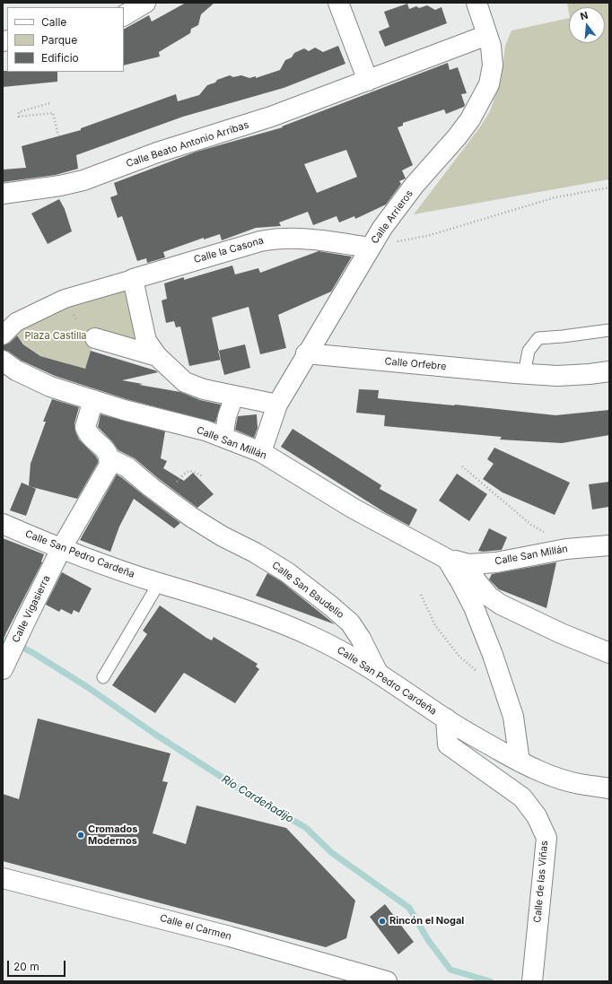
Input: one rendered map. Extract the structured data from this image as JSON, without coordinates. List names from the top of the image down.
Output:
{
  "streets": {
    "street": [
      "Calle Beato Antonio Arribas",
      "Calle Arrieros",
      "Calle la Casona",
      "Calle Orfebre",
      "Calle San Millán",
      "Calle San Pedro Cardeña",
      "Calle San Baudelio",
      "Calle Vigasierra",
      "Calle de las Viñas",
      "Calle el Carmen"
    ]
  },
  "crossings": [
    ["Calle Beato Antonio Arribas", "Calle Arrieros"],
    ["Calle Arrieros", "Calle la Casona"],
    ["Calle Arrieros", "Calle Orfebre"],
    ["Calle Arrieros", "Calle San Millán"],
    ["Calle San Millán", "Calle San Baudelio"],
    ["Calle San Pedro Cardeña", "Calle San Baudelio"],
    ["Calle San Pedro Cardeña", "Calle Vigasierra"],
    ["Calle San Pedro Cardeña", "Calle de las Viñas"]
  ],
  "water": ["Río Cardeñadijo"],
  "parks": ["Plaza Castilla"],
  "places": ["Cromados Modernos", "Rincón el Nogal"],
  "legend": ["Calle", "Parque", "Edificio"],
  "scale_bar": "20 m",
  "north": "top"
}
